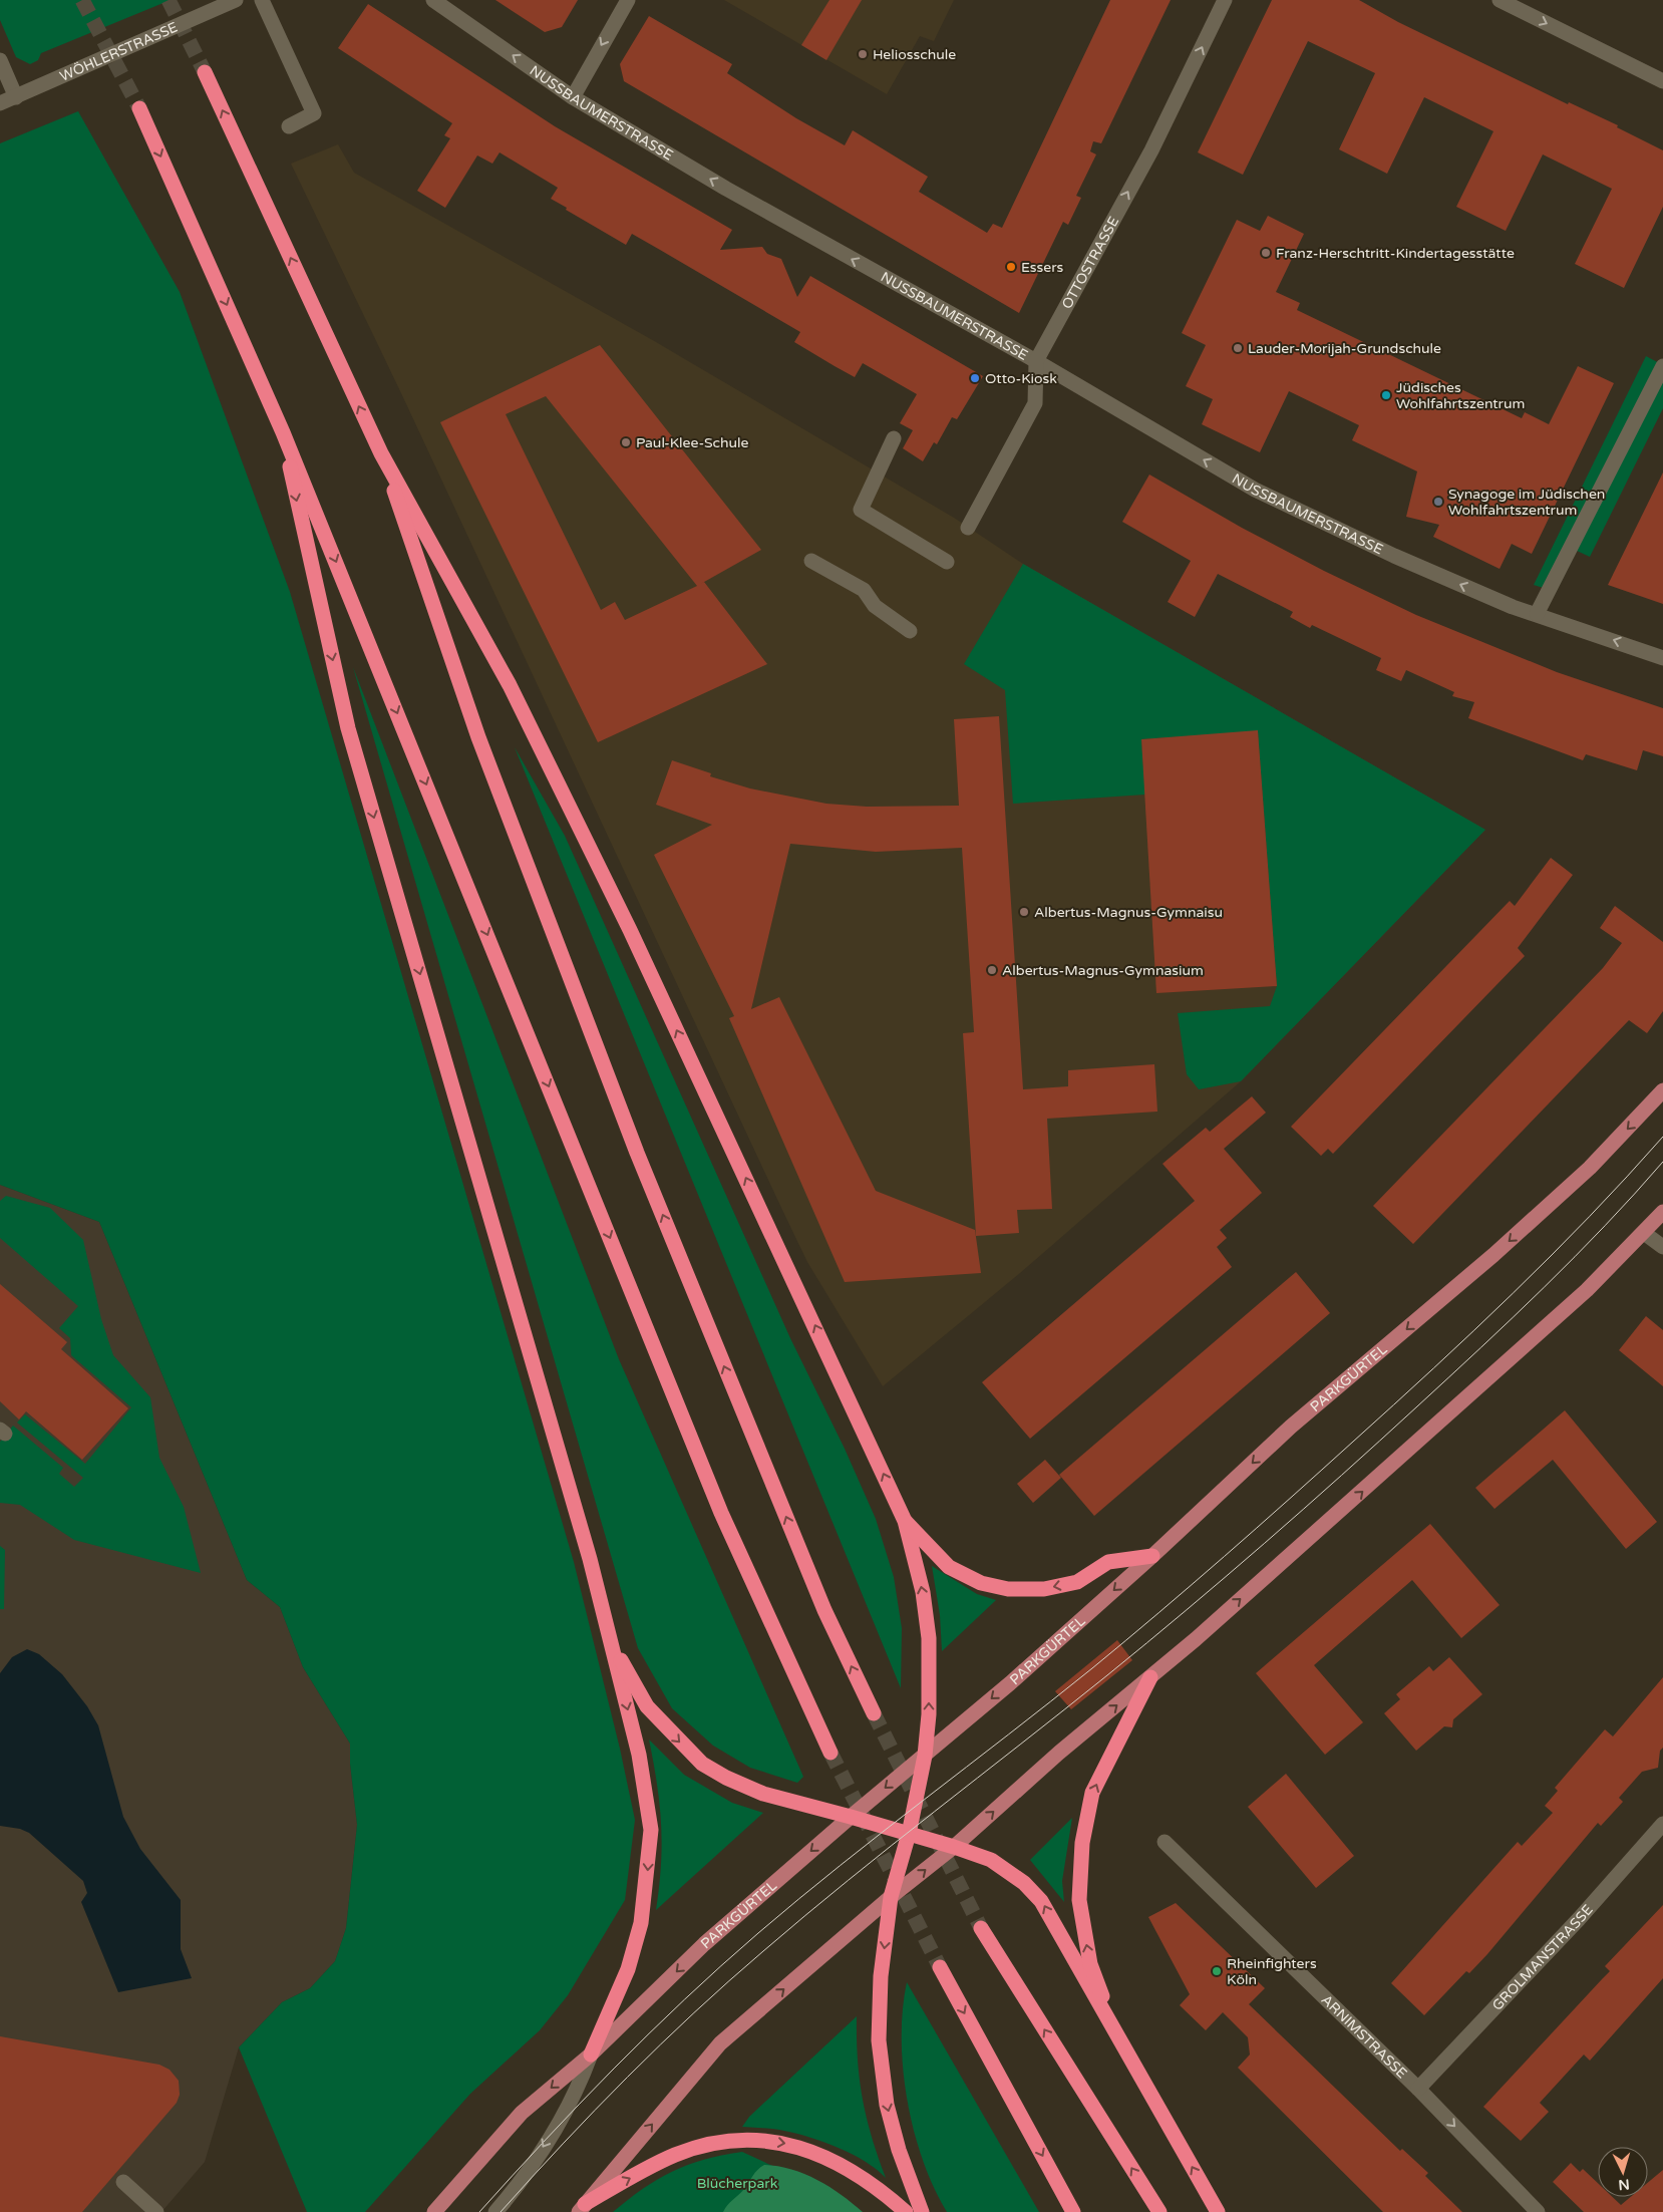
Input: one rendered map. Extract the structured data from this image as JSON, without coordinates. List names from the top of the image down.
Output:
{
  "streets": {
    "main road": ["PARKGÜRTEL"],
    "street": [
      "WÖHLERSTRASSE",
      "NUSSBAUMERSTRASSE",
      "OTTOSTRASSE",
      "GROLMANSTRASSE",
      "ARNIMSTRASSE"
    ]
  },
  "crossings": [
    ["NUSSBAUMERSTRASSE", "OTTOSTRASSE"],
    ["GROLMANSTRASSE", "ARNIMSTRASSE"]
  ],
  "one_way": ["NUSSBAUMERSTRASSE", "OTTOSTRASSE"],
  "parks": ["Blücherpark"],
  "places": [
    "Heliosschule",
    "Franz-Herschtritt-Kindertagesstätte",
    "Essers",
    "Lauder-Morijah-Grundschule",
    "Otto-Kiosk",
    "Jüdisches Wohlfahrtszentrum",
    "Paul-Klee-Schule",
    "Synagoge im Jüdischen Wohlfahrtszentrum",
    "Albertus-Magnus-Gymnaisu",
    "Albertus-Magnus-Gymnasium",
    "Rheinfighters Köln"
  ],
  "north": "bottom"
}
